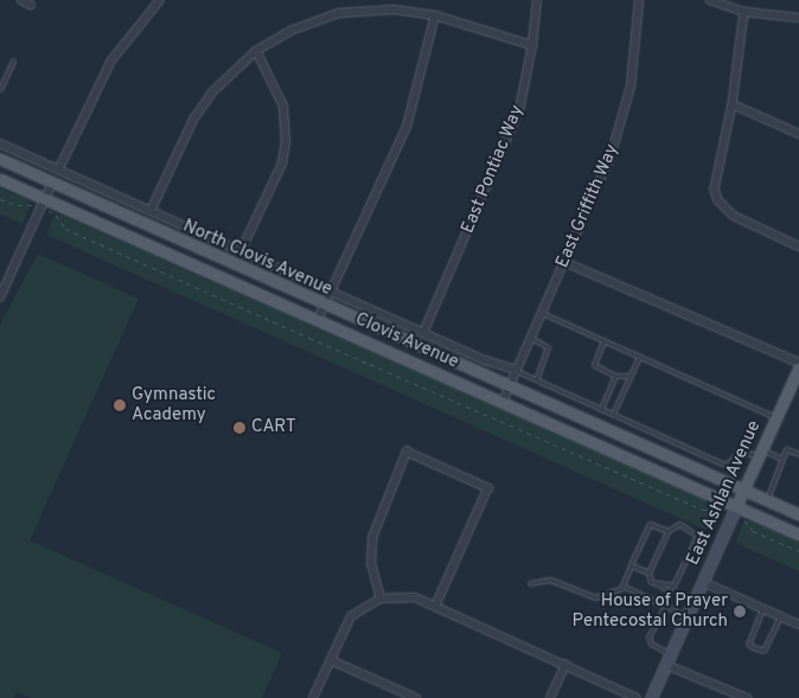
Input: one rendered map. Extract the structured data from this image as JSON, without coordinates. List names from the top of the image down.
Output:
{
  "streets": {
    "main road": ["Clovis Avenue", "East Ashlan Avenue"],
    "street": ["East Pontiac Way", "East Griffith Way", "North Clovis Avenue"]
  },
  "crossings": [
    ["East Pontiac Way", "North Clovis Avenue"],
    ["East Griffith Way", "North Clovis Avenue"],
    ["East Griffith Way", "Clovis Avenue"],
    ["Clovis Avenue", "East Ashlan Avenue"]
  ],
  "places": ["Gymnastic Academy", "CART", "House of Prayer Pentecostal Church"]
}
